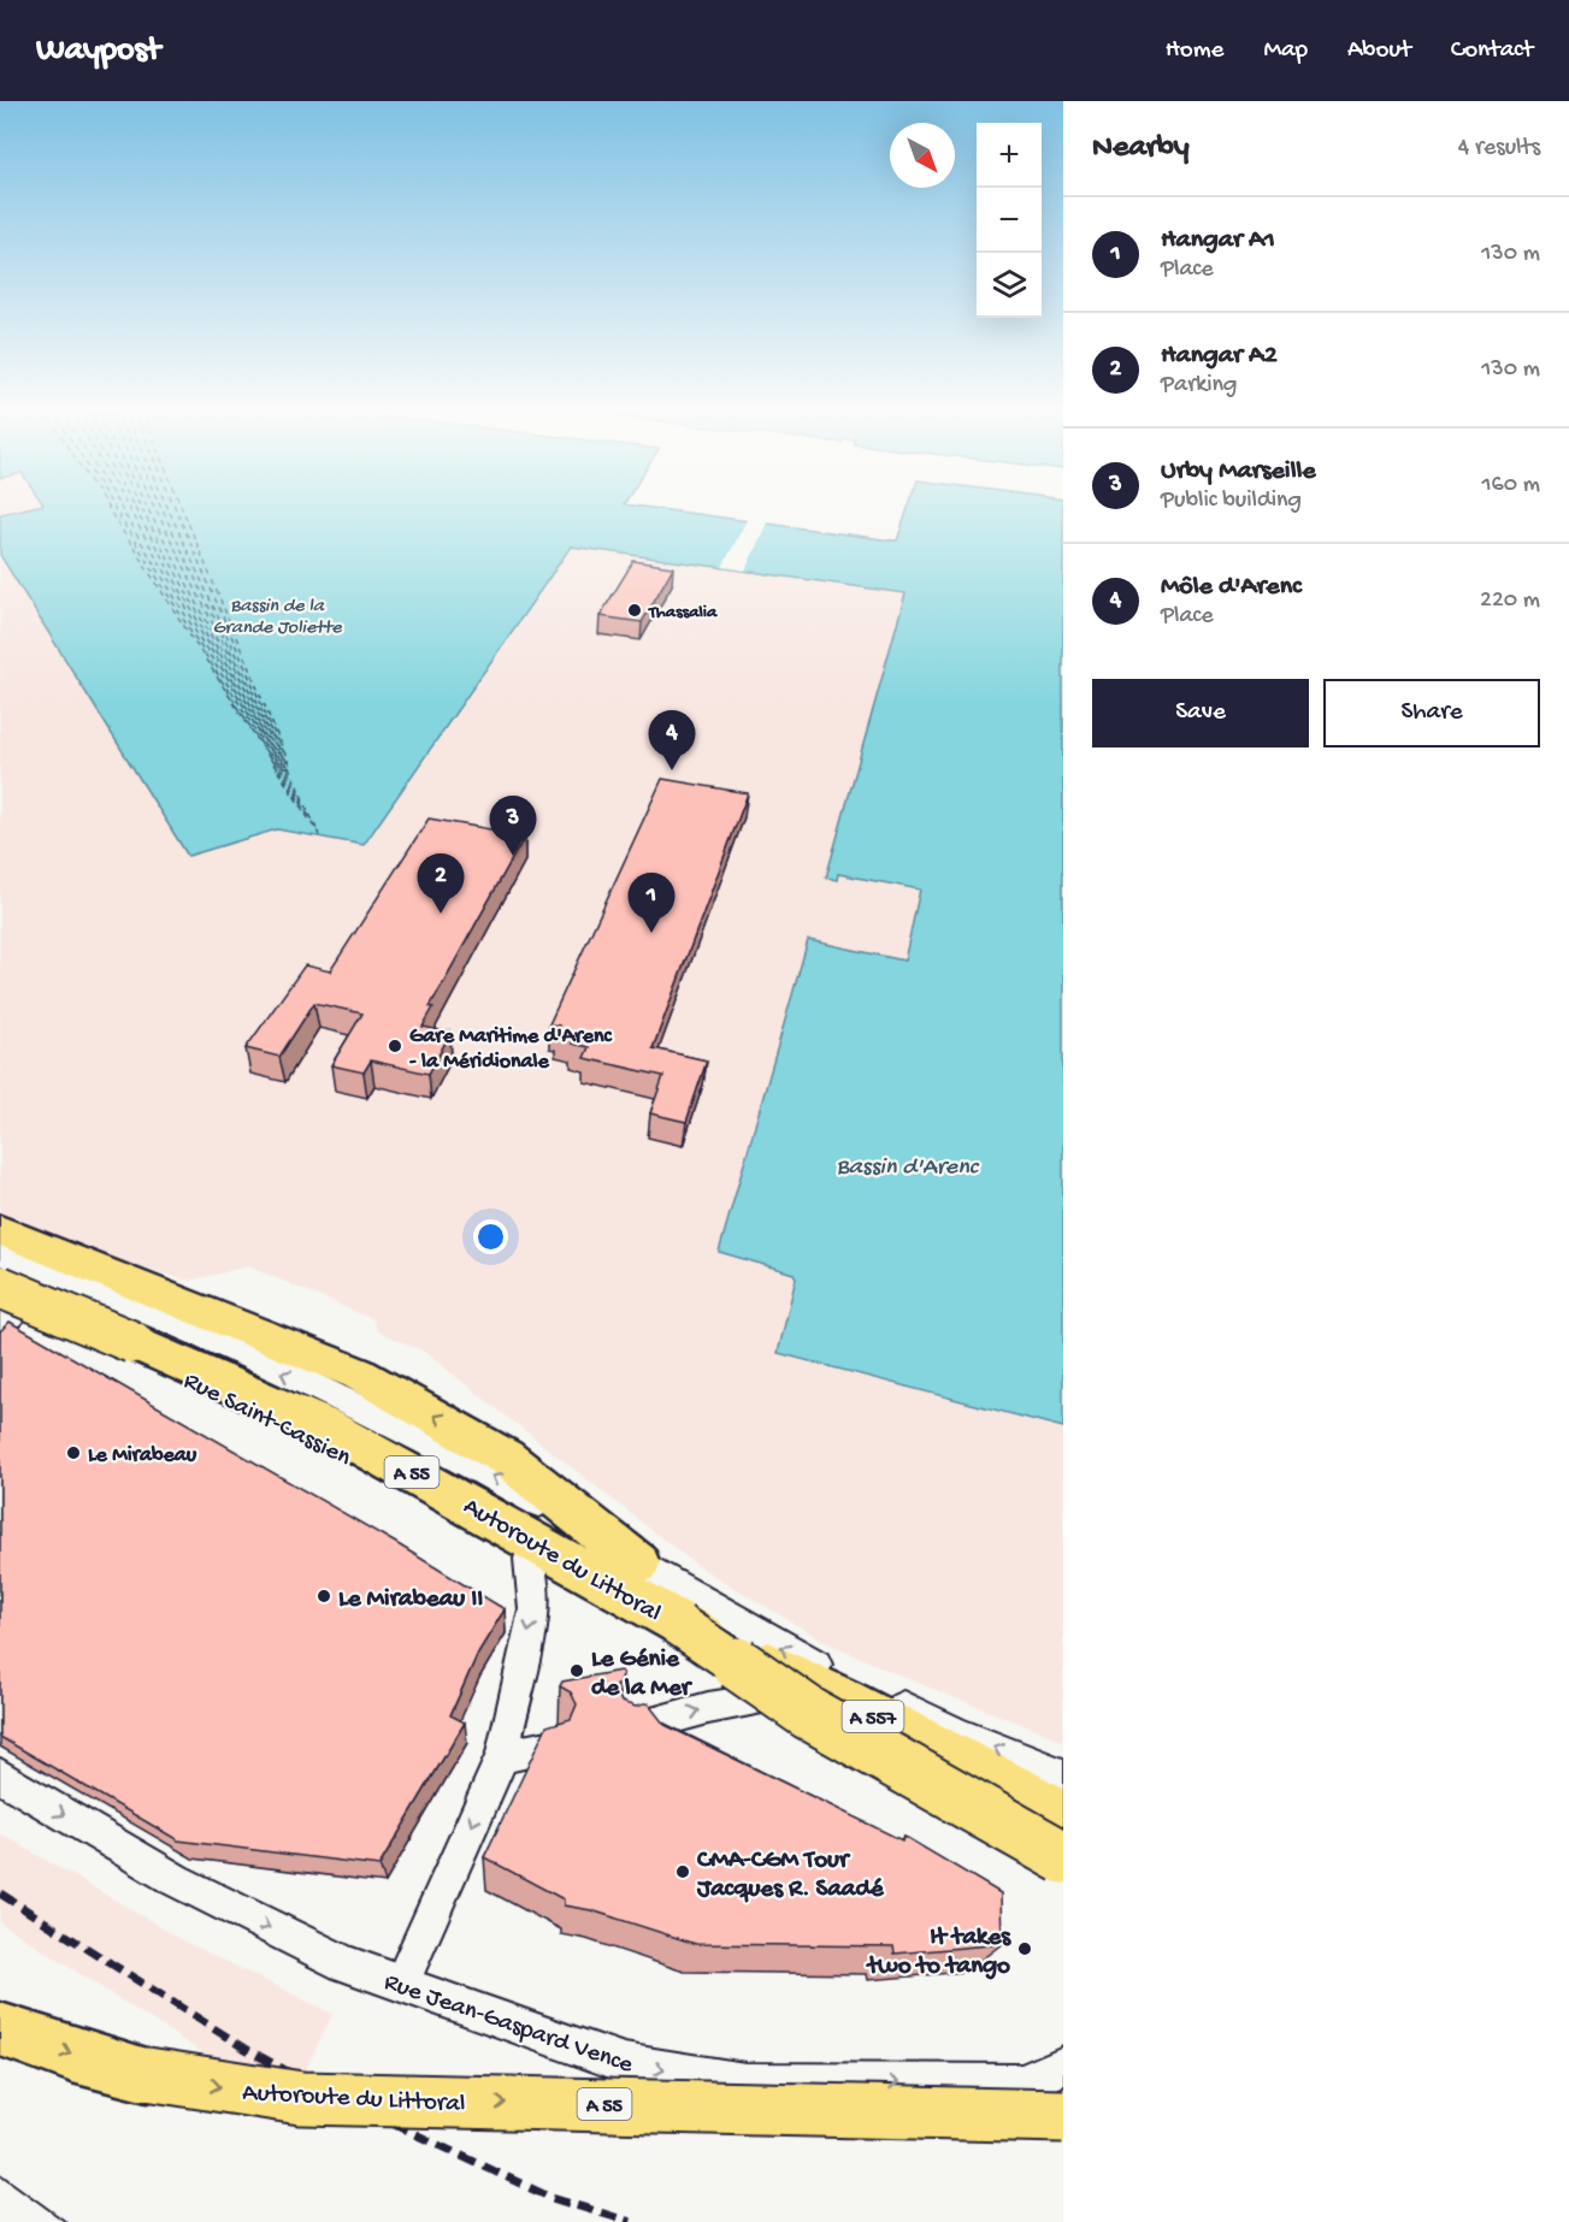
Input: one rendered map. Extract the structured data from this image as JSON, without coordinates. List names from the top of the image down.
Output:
{
  "streets": {
    "highway": ["A 55", "Autoroute du Littoral", "A 557"],
    "street": ["Rue Saint-Cassien", "Rue Jean-Gaspard Vence"]
  },
  "crossings": [
    ["Rue Saint-Cassien", "Autoroute du Littoral"],
    ["Autoroute du Littoral", "A 557"]
  ],
  "one_way": ["Autoroute du Littoral", "Rue Jean-Gaspard Vence"],
  "water": ["Bassin de la Grande Joliette", "Bassin d'Arenc"],
  "places": [
    "Thassalia",
    "Gare Maritime d'Arenc - la Méridionale",
    "Le Mirabeau",
    "Le Mirabeau II",
    "Le Génie de la Mer",
    "CMA-CGM Tour Jacques R. Saadé",
    "It takes two to tango"
  ],
  "north": "bottom right",
  "page": {
    "header": "Waypost",
    "nav": [
      "Home",
      "Map",
      "About",
      "Contact"
    ],
    "heading": ["Nearby", "4 results"],
    "map_buttons": ["+", "−"],
    "list": [
      {
        "mark": "1",
        "name": "Hangar A1",
        "note": "Place",
        "value": "130 m"
      },
      {
        "mark": "2",
        "name": "Hangar A2",
        "note": "Parking",
        "value": "130 m"
      },
      {
        "mark": "3",
        "name": "Urby Marseille",
        "note": "Public building",
        "value": "160 m"
      },
      {
        "mark": "4",
        "name": "Môle d'Arenc",
        "note": "Place",
        "value": "220 m"
      }
    ],
    "buttons": ["Save", "Share"],
    "pins": [
      "4",
      "3",
      "2",
      "1"
    ]
  }
}
